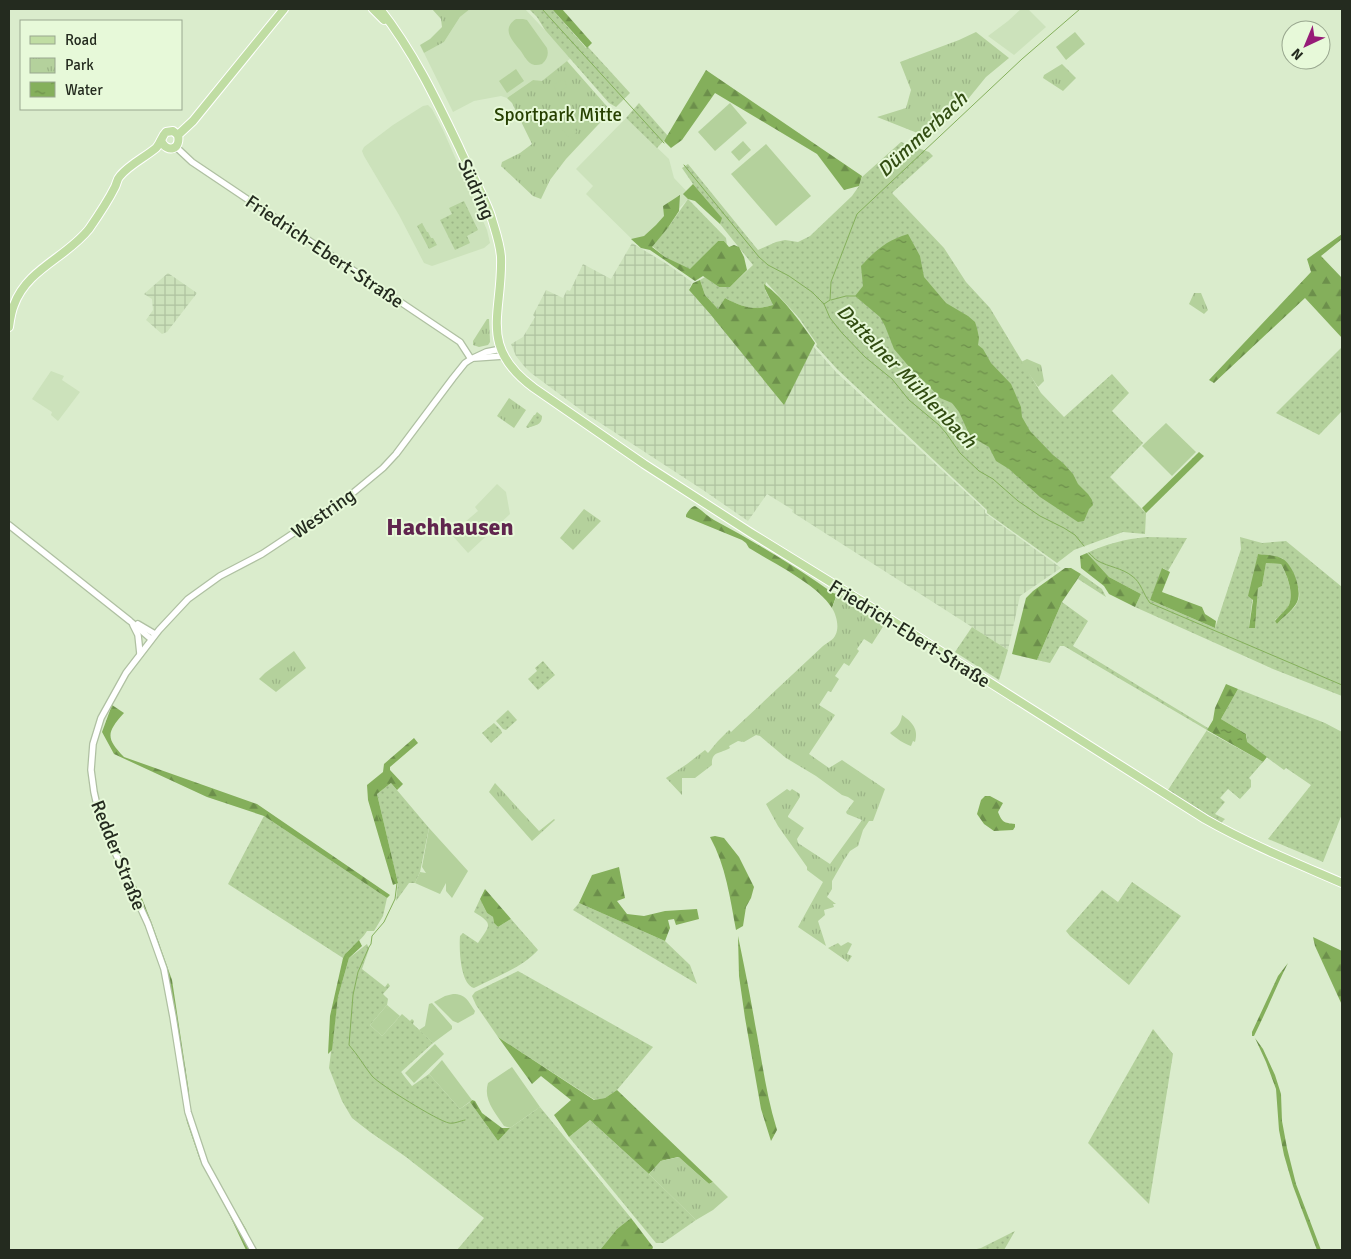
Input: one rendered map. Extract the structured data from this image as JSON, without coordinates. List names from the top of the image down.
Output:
{
  "streets": {
    "main road": ["Südring", "Friedrich-Ebert-Straße"],
    "street": ["Westring", "Redder Straße"]
  },
  "crossings": [
    ["Südring", "Friedrich-Ebert-Straße"],
    ["Südring", "Westring"],
    ["Friedrich-Ebert-Straße", "Westring"],
    ["Westring", "Redder Straße"]
  ],
  "districts": ["Hachhausen"],
  "water": ["Dümmerbach", "Dattelner Mühlenbach"],
  "parks": ["Sportpark Mitte"],
  "legend": ["Road", "Park", "Water"],
  "north": "bottom left"
}
